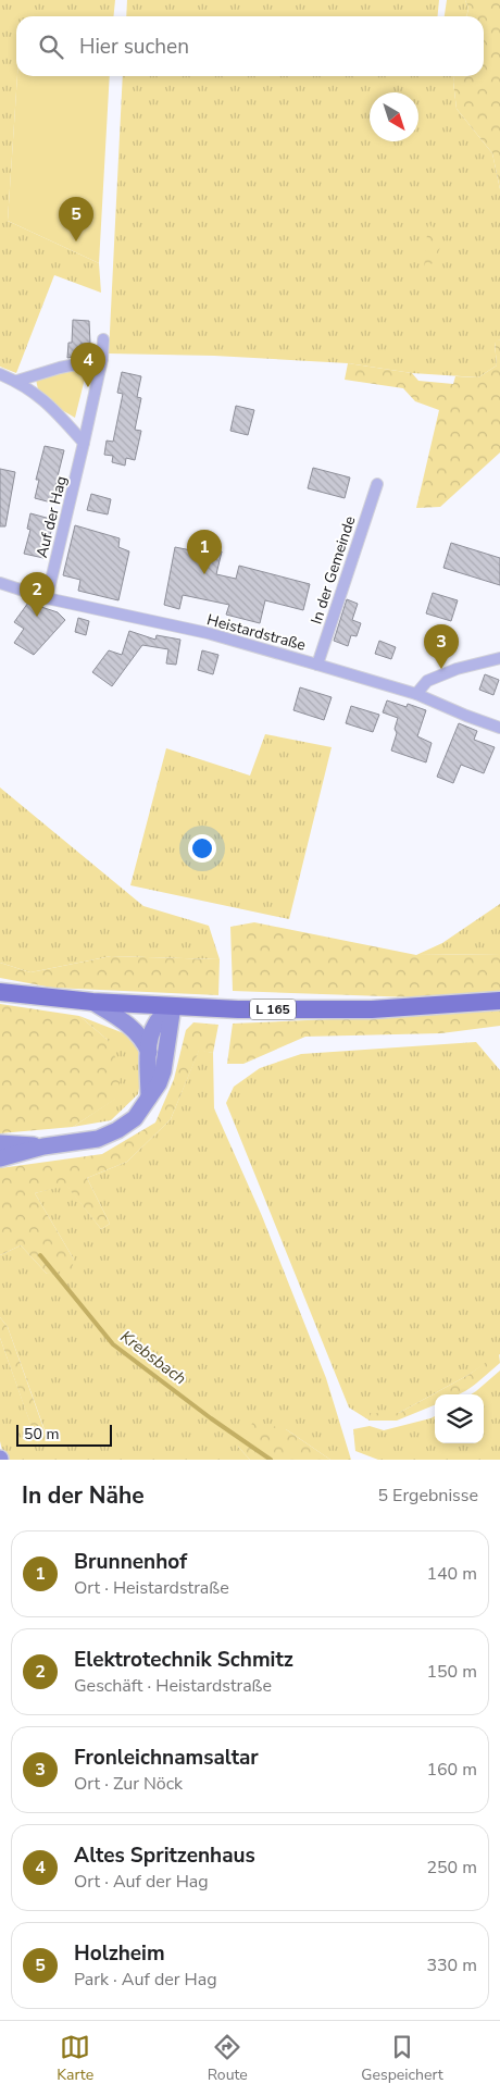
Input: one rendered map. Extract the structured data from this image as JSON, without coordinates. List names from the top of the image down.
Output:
{
  "streets": {
    "main road": ["L 165"],
    "street": ["Auf der Hag", "In der Gemeinde", "Heistardstraße"]
  },
  "crossings": [
    ["Auf der Hag", "Heistardstraße"],
    ["In der Gemeinde", "Heistardstraße"]
  ],
  "water": ["Krebsbach"],
  "scale_bar": "50 m",
  "north": "bottom right",
  "page": {
    "search": "Hier suchen",
    "pins": [
      "5",
      "4",
      "1",
      "2",
      "3"
    ],
    "scale": "50 m",
    "heading": ["In der Nähe", "5 Ergebnisse"],
    "list": [
      {
        "mark": "1",
        "name": "Brunnenhof",
        "note": "Ort · Heistardstraße",
        "value": "140 m"
      },
      {
        "mark": "2",
        "name": "Elektrotechnik Schmitz",
        "note": "Geschäft · Heistardstraße",
        "value": "150 m"
      },
      {
        "mark": "3",
        "name": "Fronleichnamsaltar",
        "note": "Ort · Zur Nöck",
        "value": "160 m"
      },
      {
        "mark": "4",
        "name": "Altes Spritzenhaus",
        "note": "Ort · Auf der Hag",
        "value": "250 m"
      },
      {
        "mark": "5",
        "name": "Holzheim",
        "note": "Park · Auf der Hag",
        "value": "330 m"
      }
    ],
    "nav": ["Karte", "Route", "Gespeichert"]
  }
}
